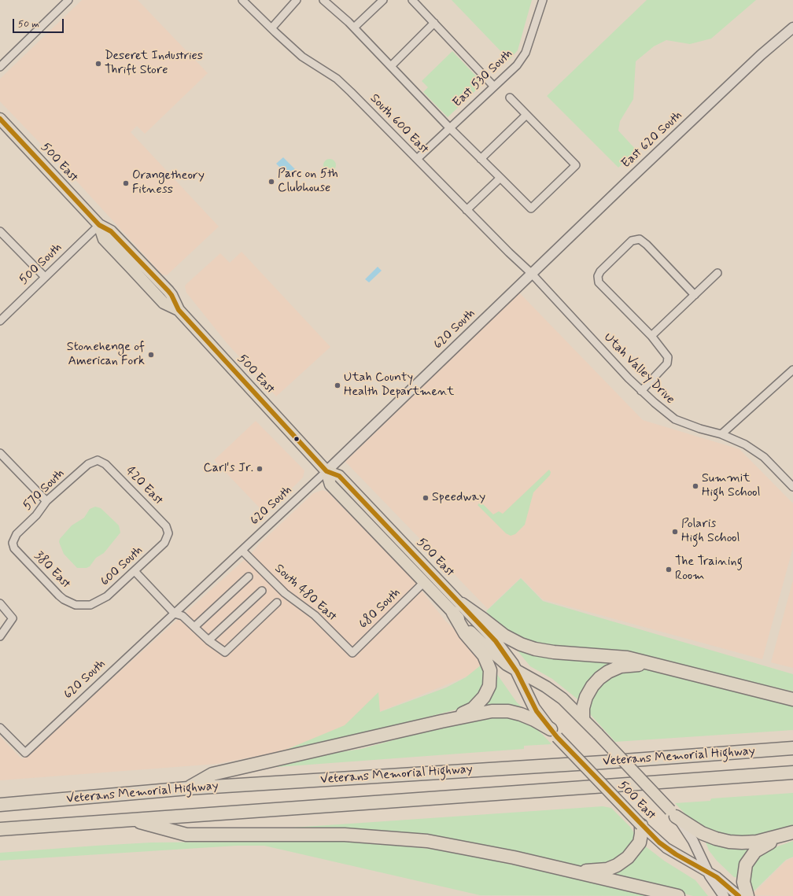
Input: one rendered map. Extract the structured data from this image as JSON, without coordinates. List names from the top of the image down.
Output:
{
  "streets": {
    "highway": ["Veterans Memorial Highway"],
    "main road": ["500 East"],
    "street": [
      "East 530 South",
      "South 600 East",
      "East 620 South",
      "500 South",
      "620 South",
      "Utah Valley Drive",
      "420 East",
      "570 South",
      "600 South",
      "380 East",
      "South 480 East",
      "680 South"
    ]
  },
  "crossings": [
    ["East 530 South", "South 600 East"],
    ["South 600 East", "East 620 South"],
    ["South 600 East", "620 South"],
    ["South 600 East", "Utah Valley Drive"],
    ["East 620 South", "620 South"],
    ["East 620 South", "Utah Valley Drive"],
    ["500 East", "500 South"],
    ["500 East", "620 South"],
    ["500 East", "680 South"],
    ["620 South", "Utah Valley Drive"],
    ["620 South", "South 480 East"],
    ["420 East", "570 South"],
    ["420 East", "600 South"],
    ["570 South", "380 East"],
    ["600 South", "380 East"],
    ["South 480 East", "680 South"]
  ],
  "places": [
    "Deseret Industries Thrift Store",
    "Parc on 5th Clubhouse",
    "Orangetheory Fitness",
    "Stonehenge of American Fork",
    "Utah County Health Department",
    "Carl's Jr.",
    "Summit High School",
    "Speedway",
    "Polaris High School",
    "The Training Room"
  ],
  "scale_bar": "50 m"
}
